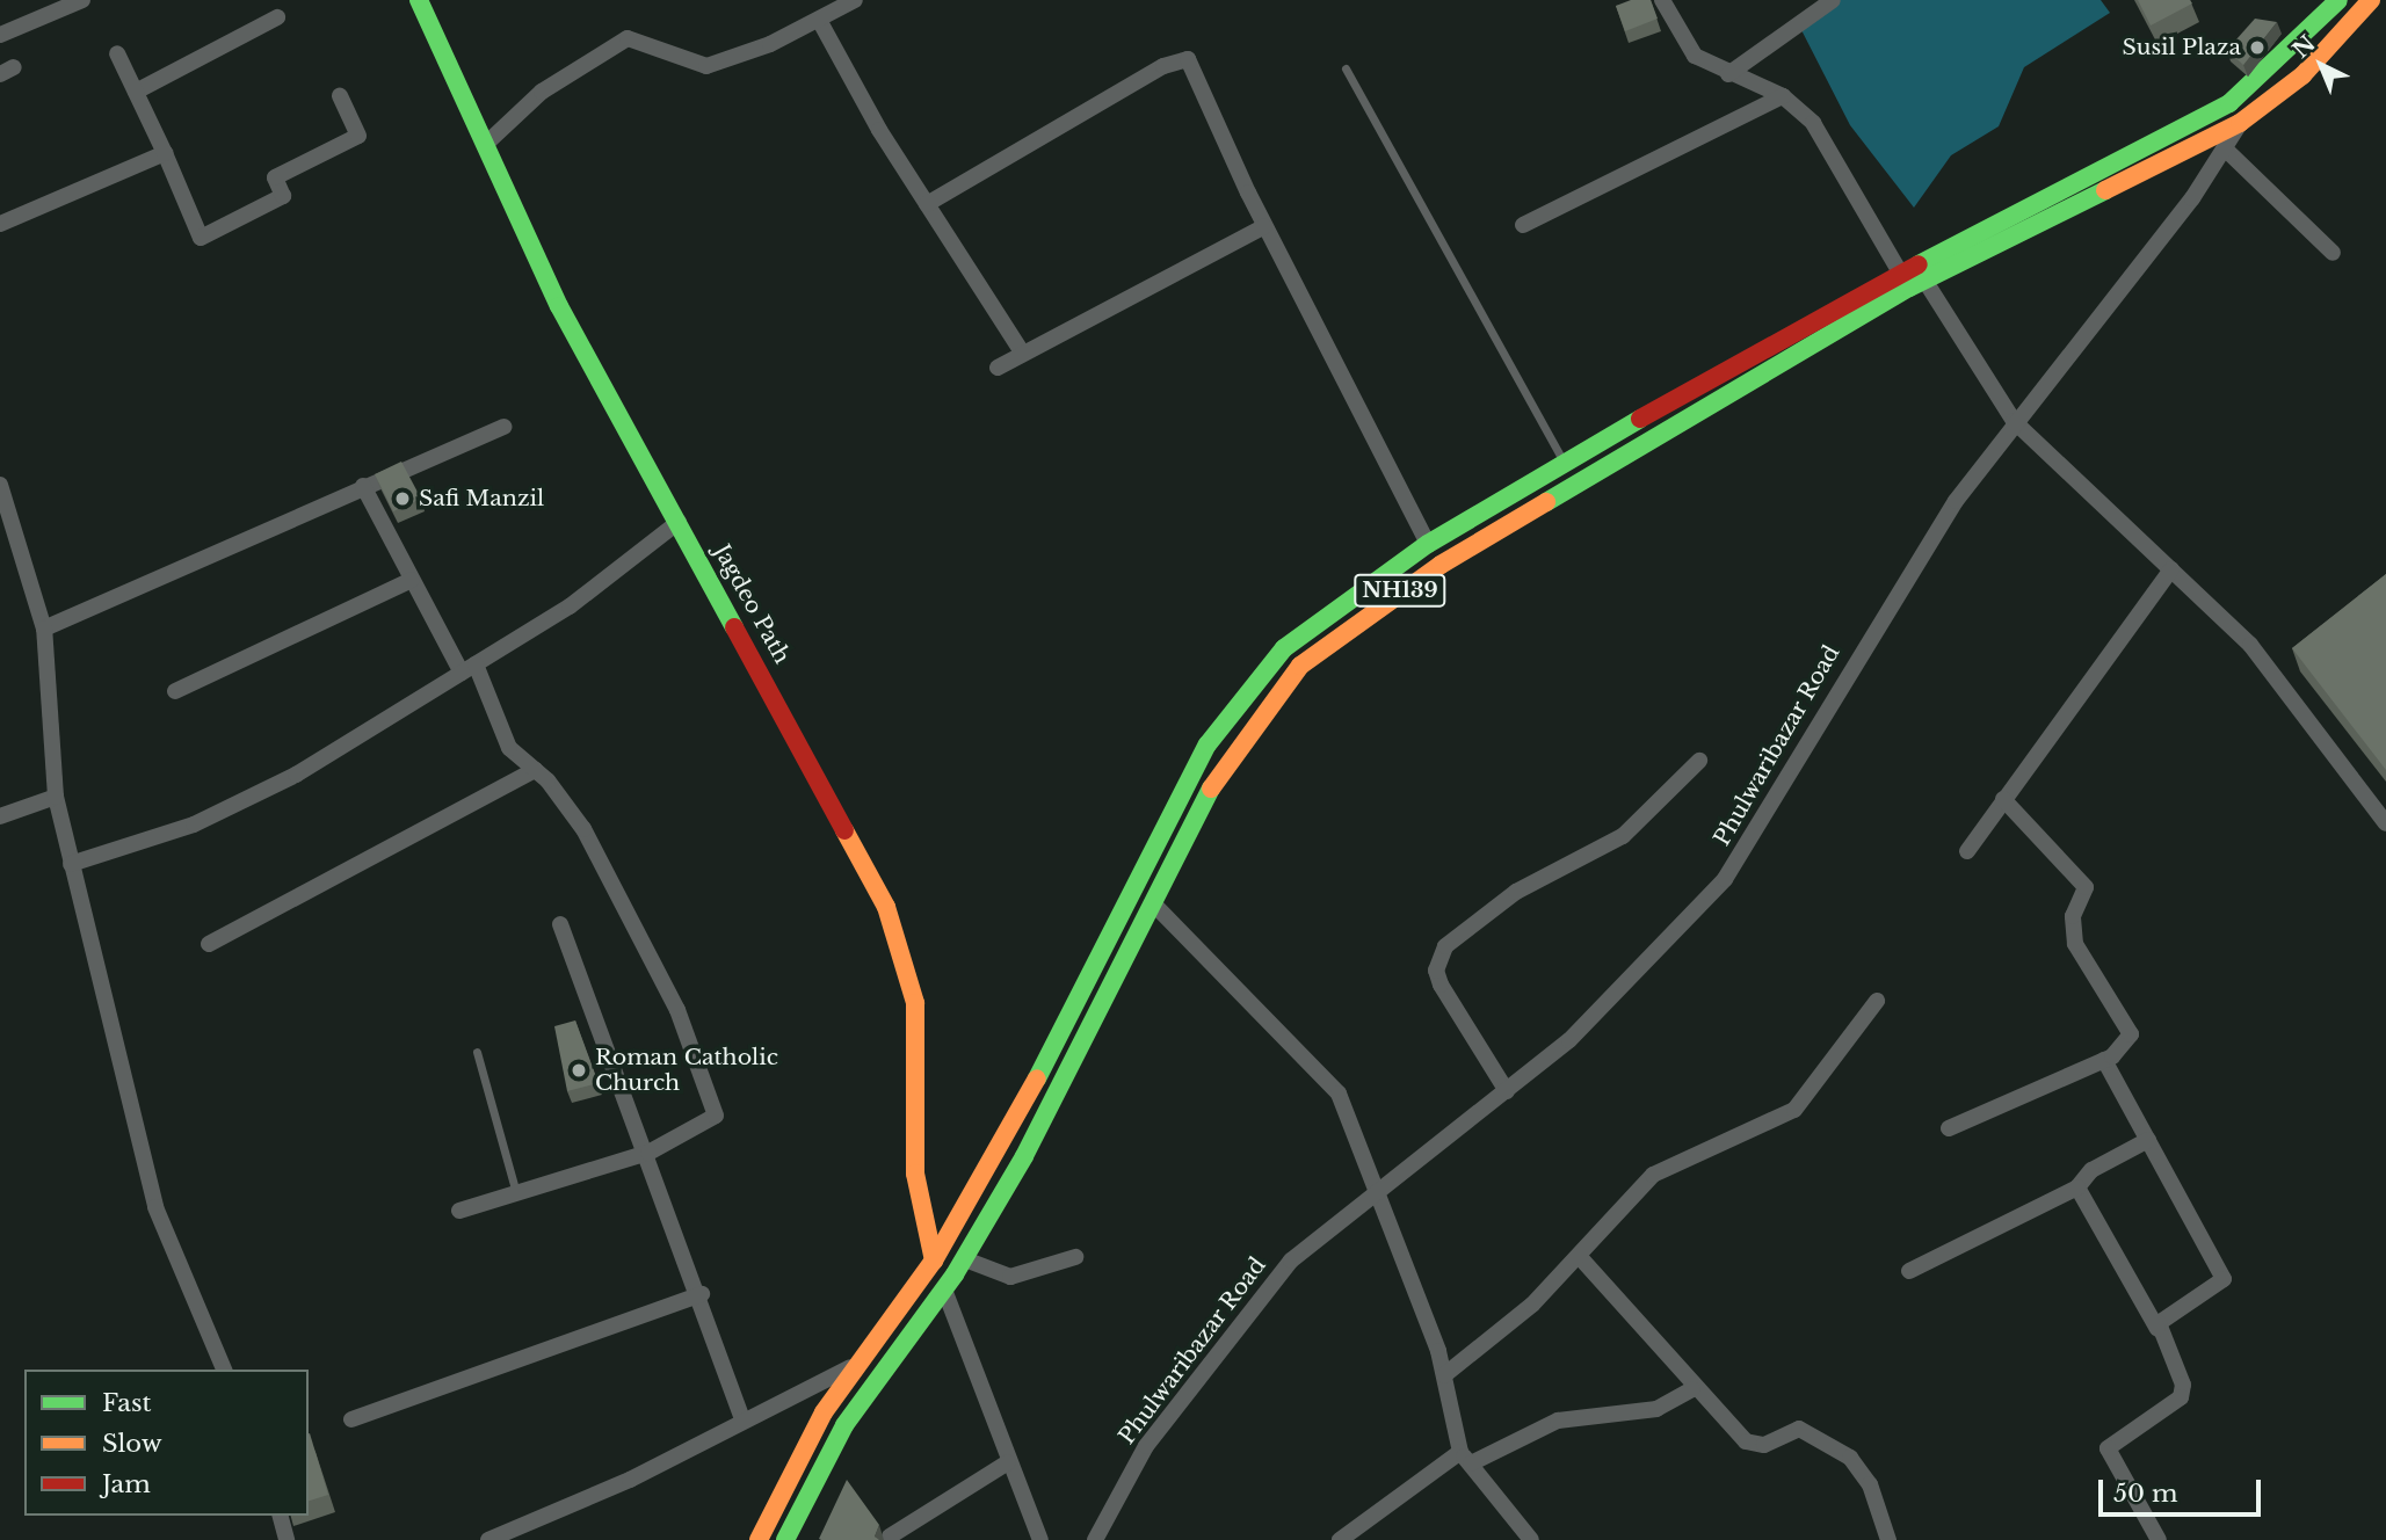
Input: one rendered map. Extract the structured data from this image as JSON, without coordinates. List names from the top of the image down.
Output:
{
  "streets": {
    "main road": ["NH139", "Jagdeo Path"],
    "street": ["Phulwaribazar Road"]
  },
  "crossings": [
    ["NH139", "Jagdeo Path"],
    ["NH139", "Phulwaribazar Road"]
  ],
  "places": ["Susil Plaza", "Safi Manzil", "Roman Catholic Church"],
  "legend": ["Fast", "Slow", "Jam"],
  "scale_bar": "50 m",
  "north": "top left"
}
